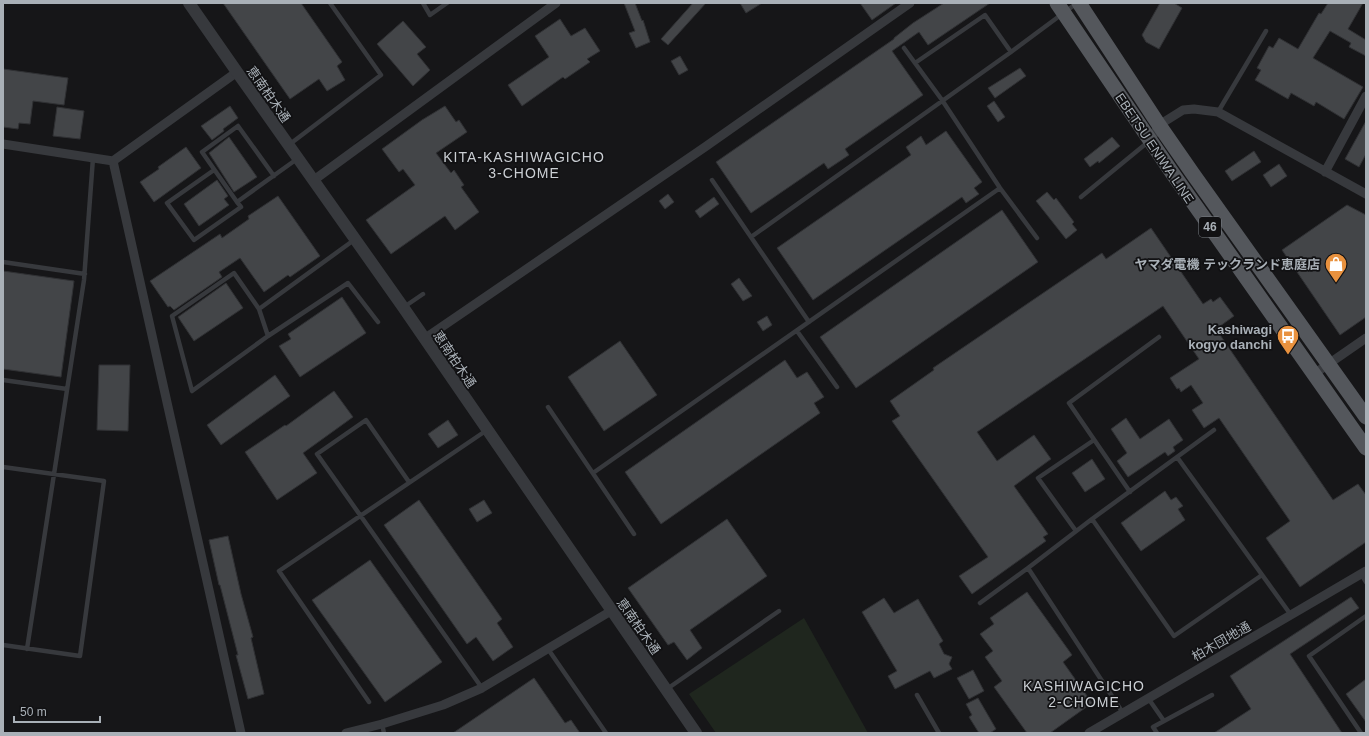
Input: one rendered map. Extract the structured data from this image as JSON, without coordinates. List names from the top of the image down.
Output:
{
  "streets": {
    "main road": ["EBETSU ENIWA LINE", "46"],
    "street": ["恵南柏木通", "柏木団地通"]
  },
  "districts": ["KITA-KASHIWAGICHO 3-CHOME", "KASHIWAGICHO 2-CHOME"],
  "places": {
    "shop": ["ヤマダ電機 テックランド恵庭店"],
    "bus stop": ["Kashiwagi kogyo danchi"]
  },
  "scale_bar": "50 m"
}
